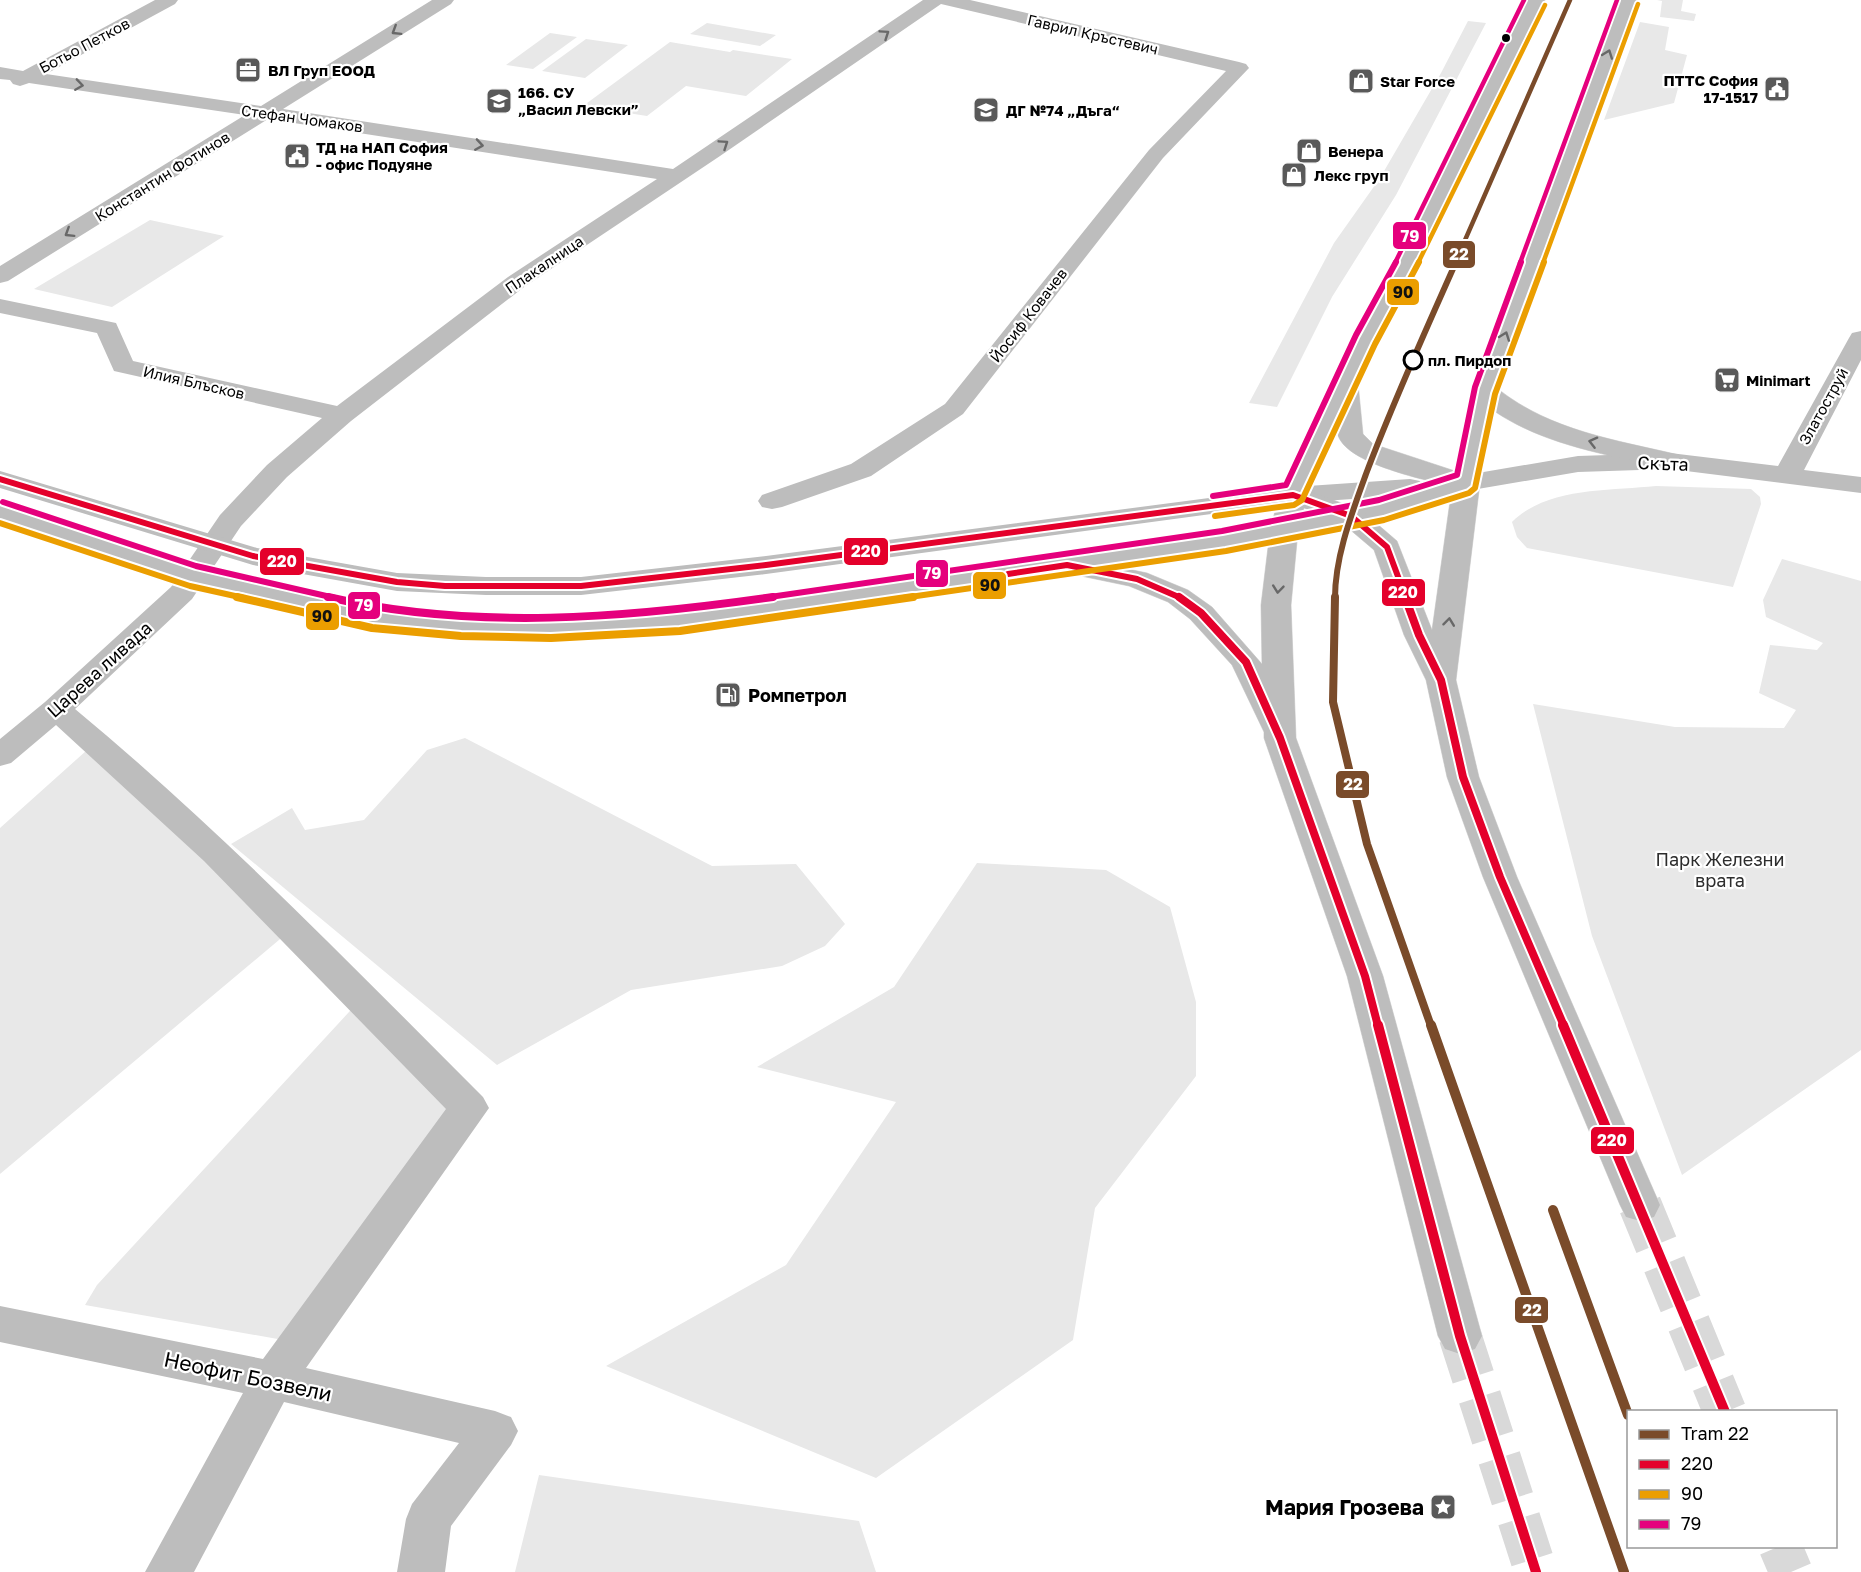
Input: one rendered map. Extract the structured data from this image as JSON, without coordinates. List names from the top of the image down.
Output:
{
  "streets": {
    "street": [
      "Гаврил Кръстевич",
      "Ботьо Петков",
      "Стефан Чомаков",
      "Константин Фотинов",
      "Плакалница",
      "Йосиф Ковачев",
      "Илия Блъсков",
      "Златоструй",
      "Скъта",
      "Царева ливада",
      "Неофит Бозвели"
    ]
  },
  "crossings": [
    ["Гаврил Кръстевич", "Йосиф Ковачев"],
    ["Ботьо Петков", "Стефан Чомаков"],
    ["Стефан Чомаков", "Константин Фотинов"],
    ["Стефан Чомаков", "Плакалница"],
    ["Плакалница", "Илия Блъсков"],
    ["Плакалница", "Царева ливада"],
    ["Златоструй", "Скъта"]
  ],
  "one_way": ["Стефан Чомаков", "Константин Фотинов"],
  "parks": ["Парк Железни врата"],
  "places": {
    "office": ["ВЛ Груп ЕООД"],
    "shop": ["Star Force", "Венера", "Лекс груп"],
    "public building": ["ПТТС София 17-1517", "ТД на НАП София - офис Подуяне"],
    "school or university": ["166. СУ „Васил Левски”", "ДГ №74 „Дъга“"],
    "other": ["пл. Пирдоп"],
    "supermarket": ["Minimart"],
    "fuel station": ["Ромпетрол"],
    "place": ["Мария Грозева"]
  },
  "lines": [
    "tram line 22",
    "transit line 79",
    "transit line 90",
    "transit line 220"
  ],
  "legend": [
    "Tram 22",
    "220",
    "90",
    "79"
  ]
}
